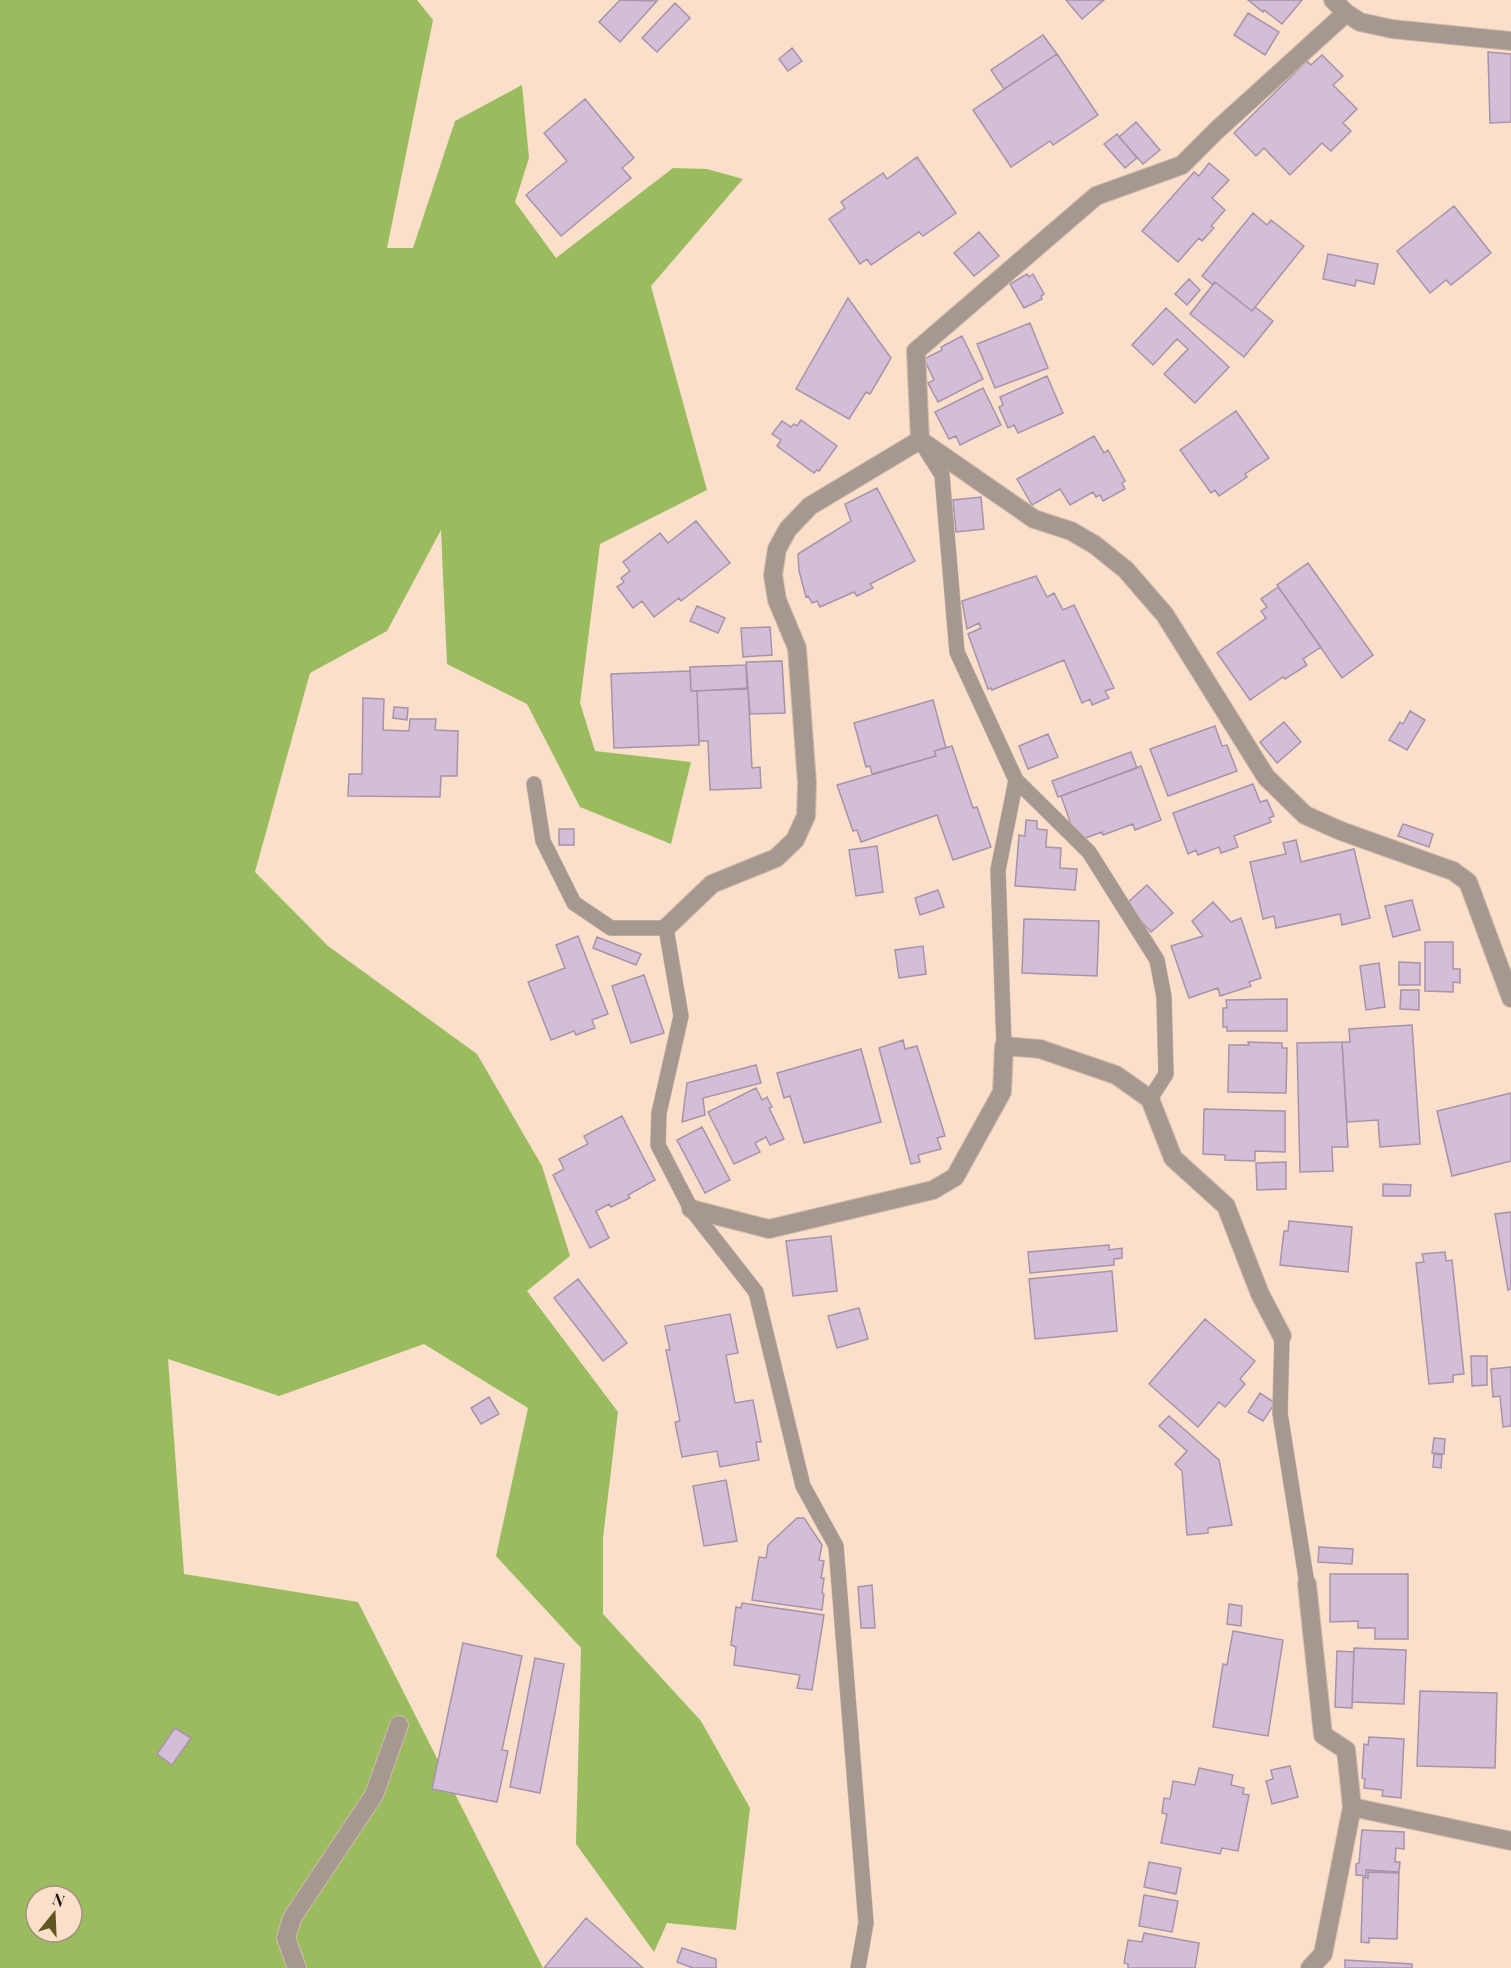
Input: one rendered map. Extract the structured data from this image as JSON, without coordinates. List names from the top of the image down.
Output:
{
  "north": "top"
}
